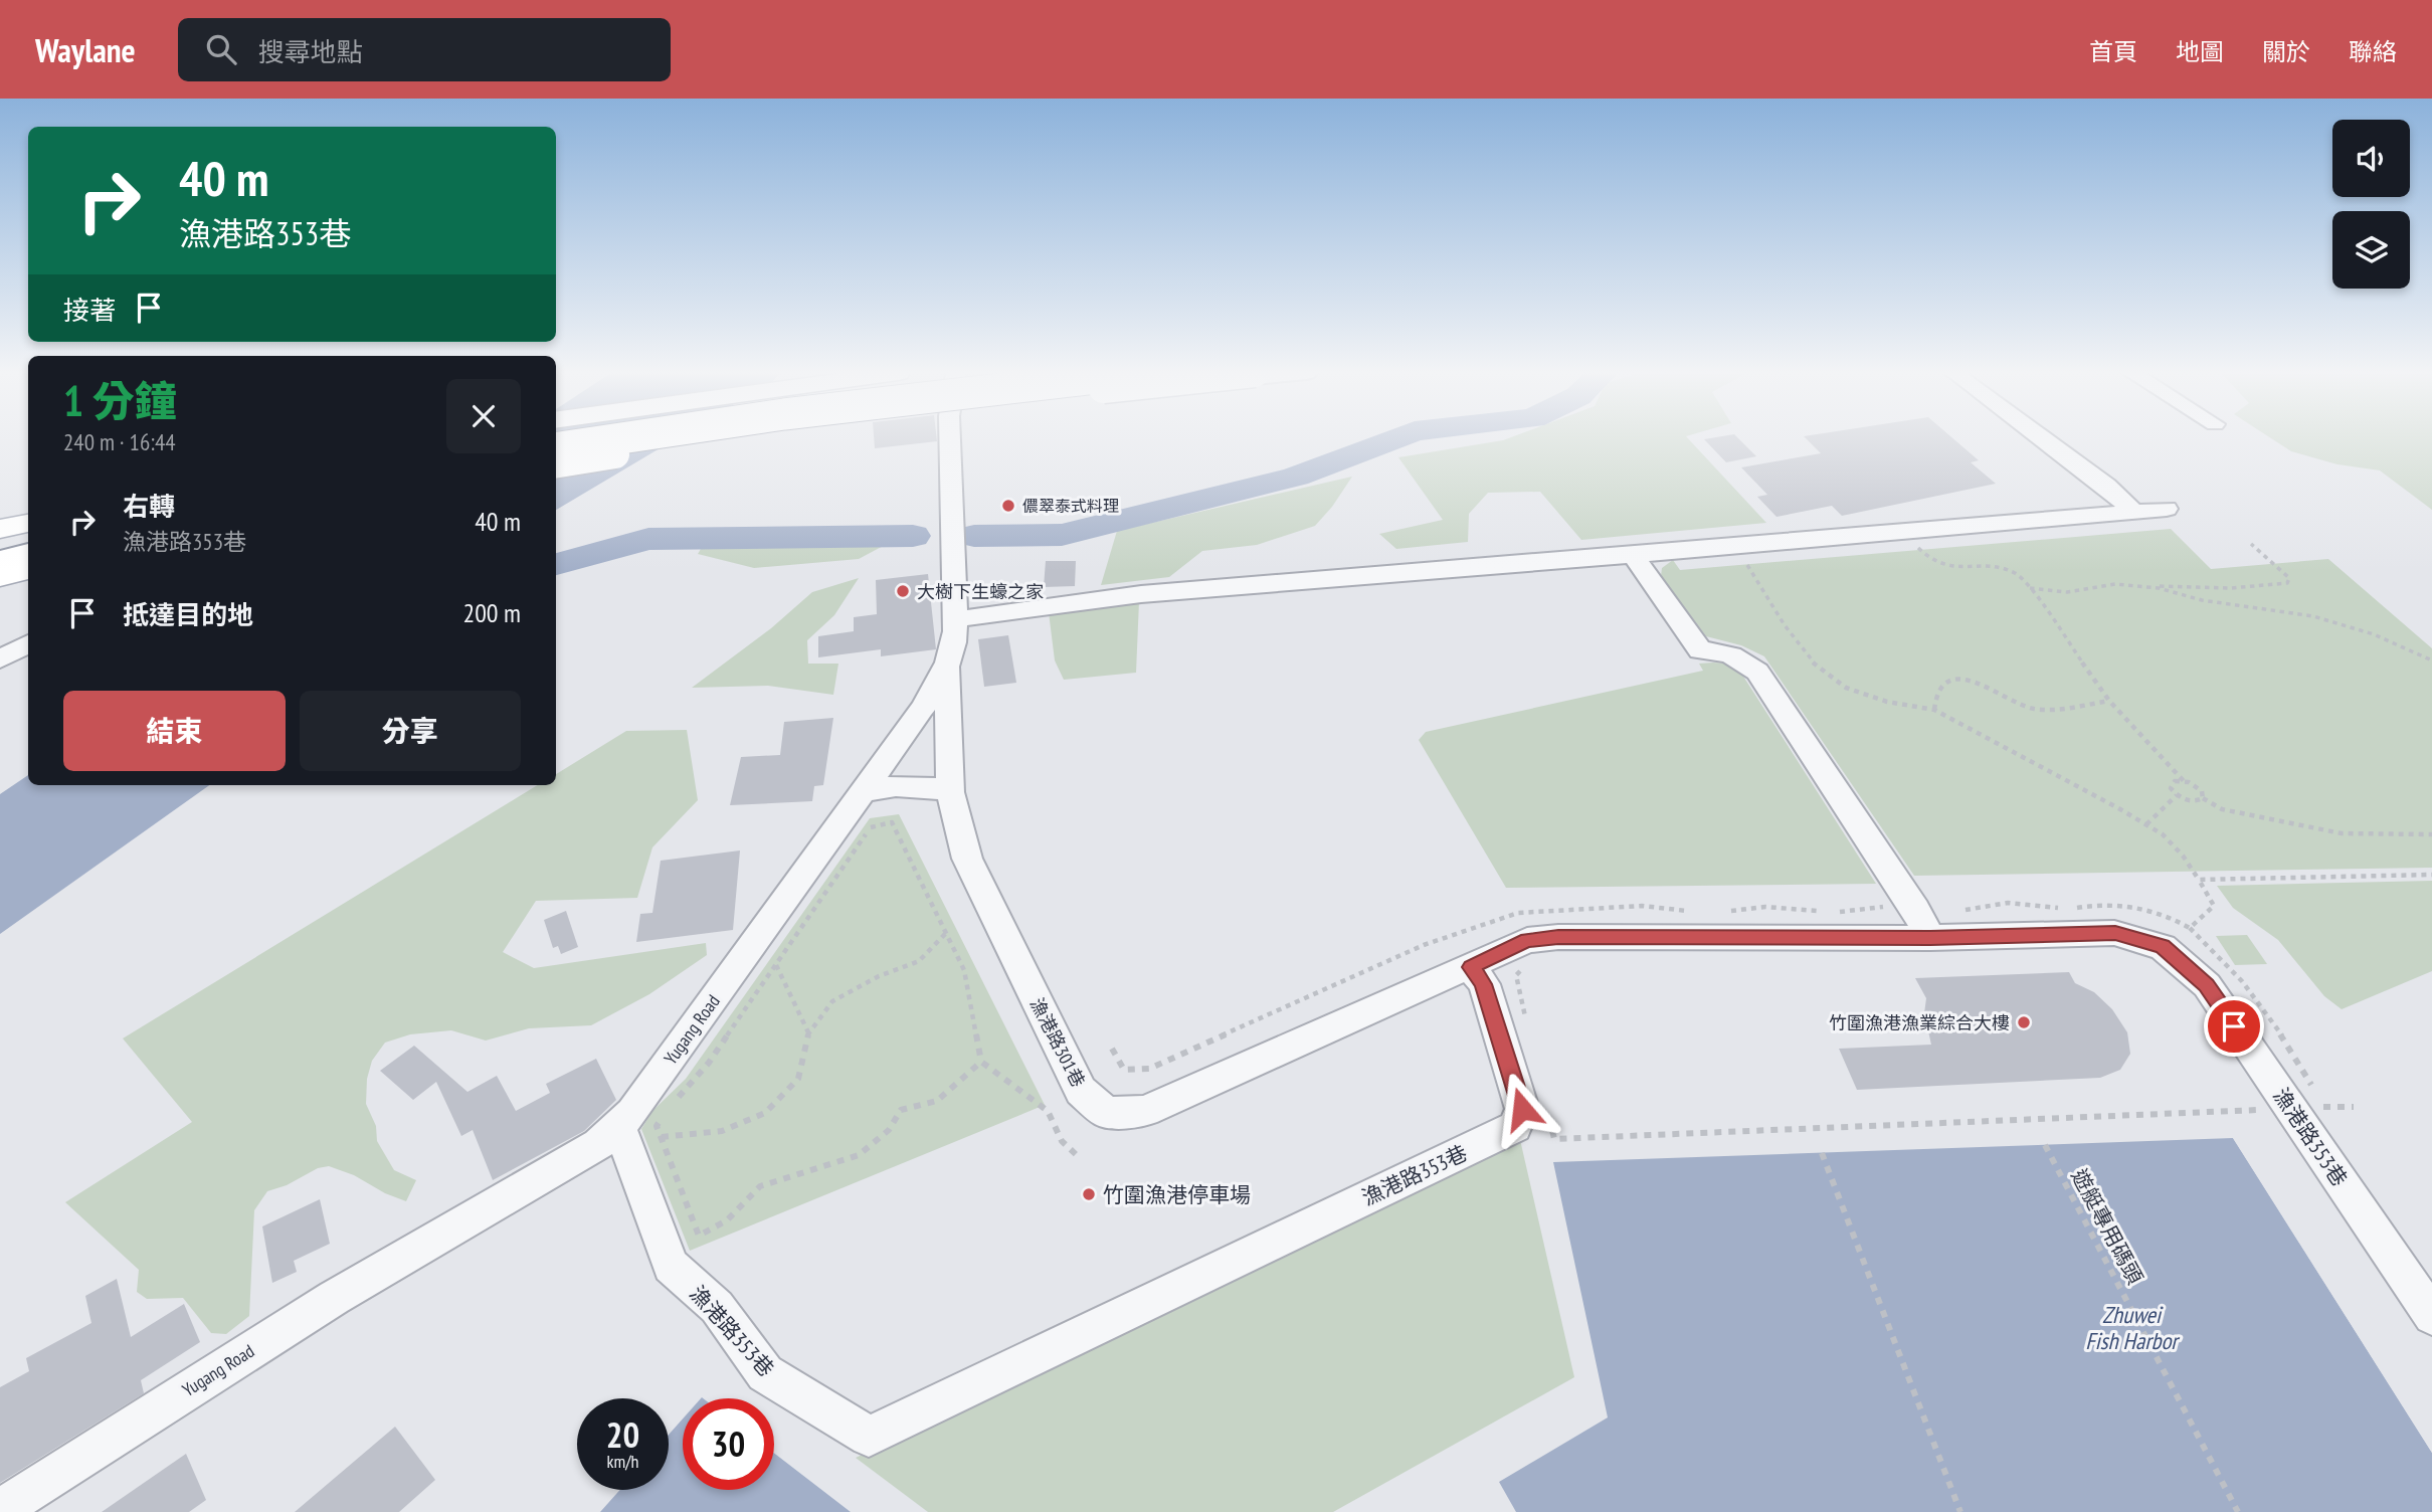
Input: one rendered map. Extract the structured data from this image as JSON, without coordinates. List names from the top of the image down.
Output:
{
  "streets": {
    "street": ["Yugang Road", "漁港路301巷", "漁港路353巷"],
    "path": ["遊艇專用碼頭"]
  },
  "crossings": [
    ["Yugang Road", "漁港路301巷"],
    ["Yugang Road", "漁港路353巷"],
    ["漁港路301巷", "漁港路353巷"]
  ],
  "water": ["Zhuwei Fish Harbor"],
  "places": [
    "儂翠泰式料理",
    "大樹下生蠔之家",
    "竹圍漁港漁業綜合大樓",
    "竹圍漁港停車場"
  ],
  "page": {
    "header": "Waylane",
    "search": "搜尋地點",
    "nav": [
      "首頁",
      "地圖",
      "關於",
      "聯絡"
    ],
    "turn": ["40 m", "漁港路353巷"],
    "then": "接著",
    "heading": ["1 分鐘", "240 m · 16:44"],
    "list": [
      {
        "name": "右轉",
        "note": "漁港路353巷",
        "value": "40 m"
      },
      {
        "name": "抵達目的地",
        "value": "200 m"
      }
    ],
    "buttons": ["結束", "分享"],
    "speed": "20 km/h",
    "limit": "30"
  }
}
